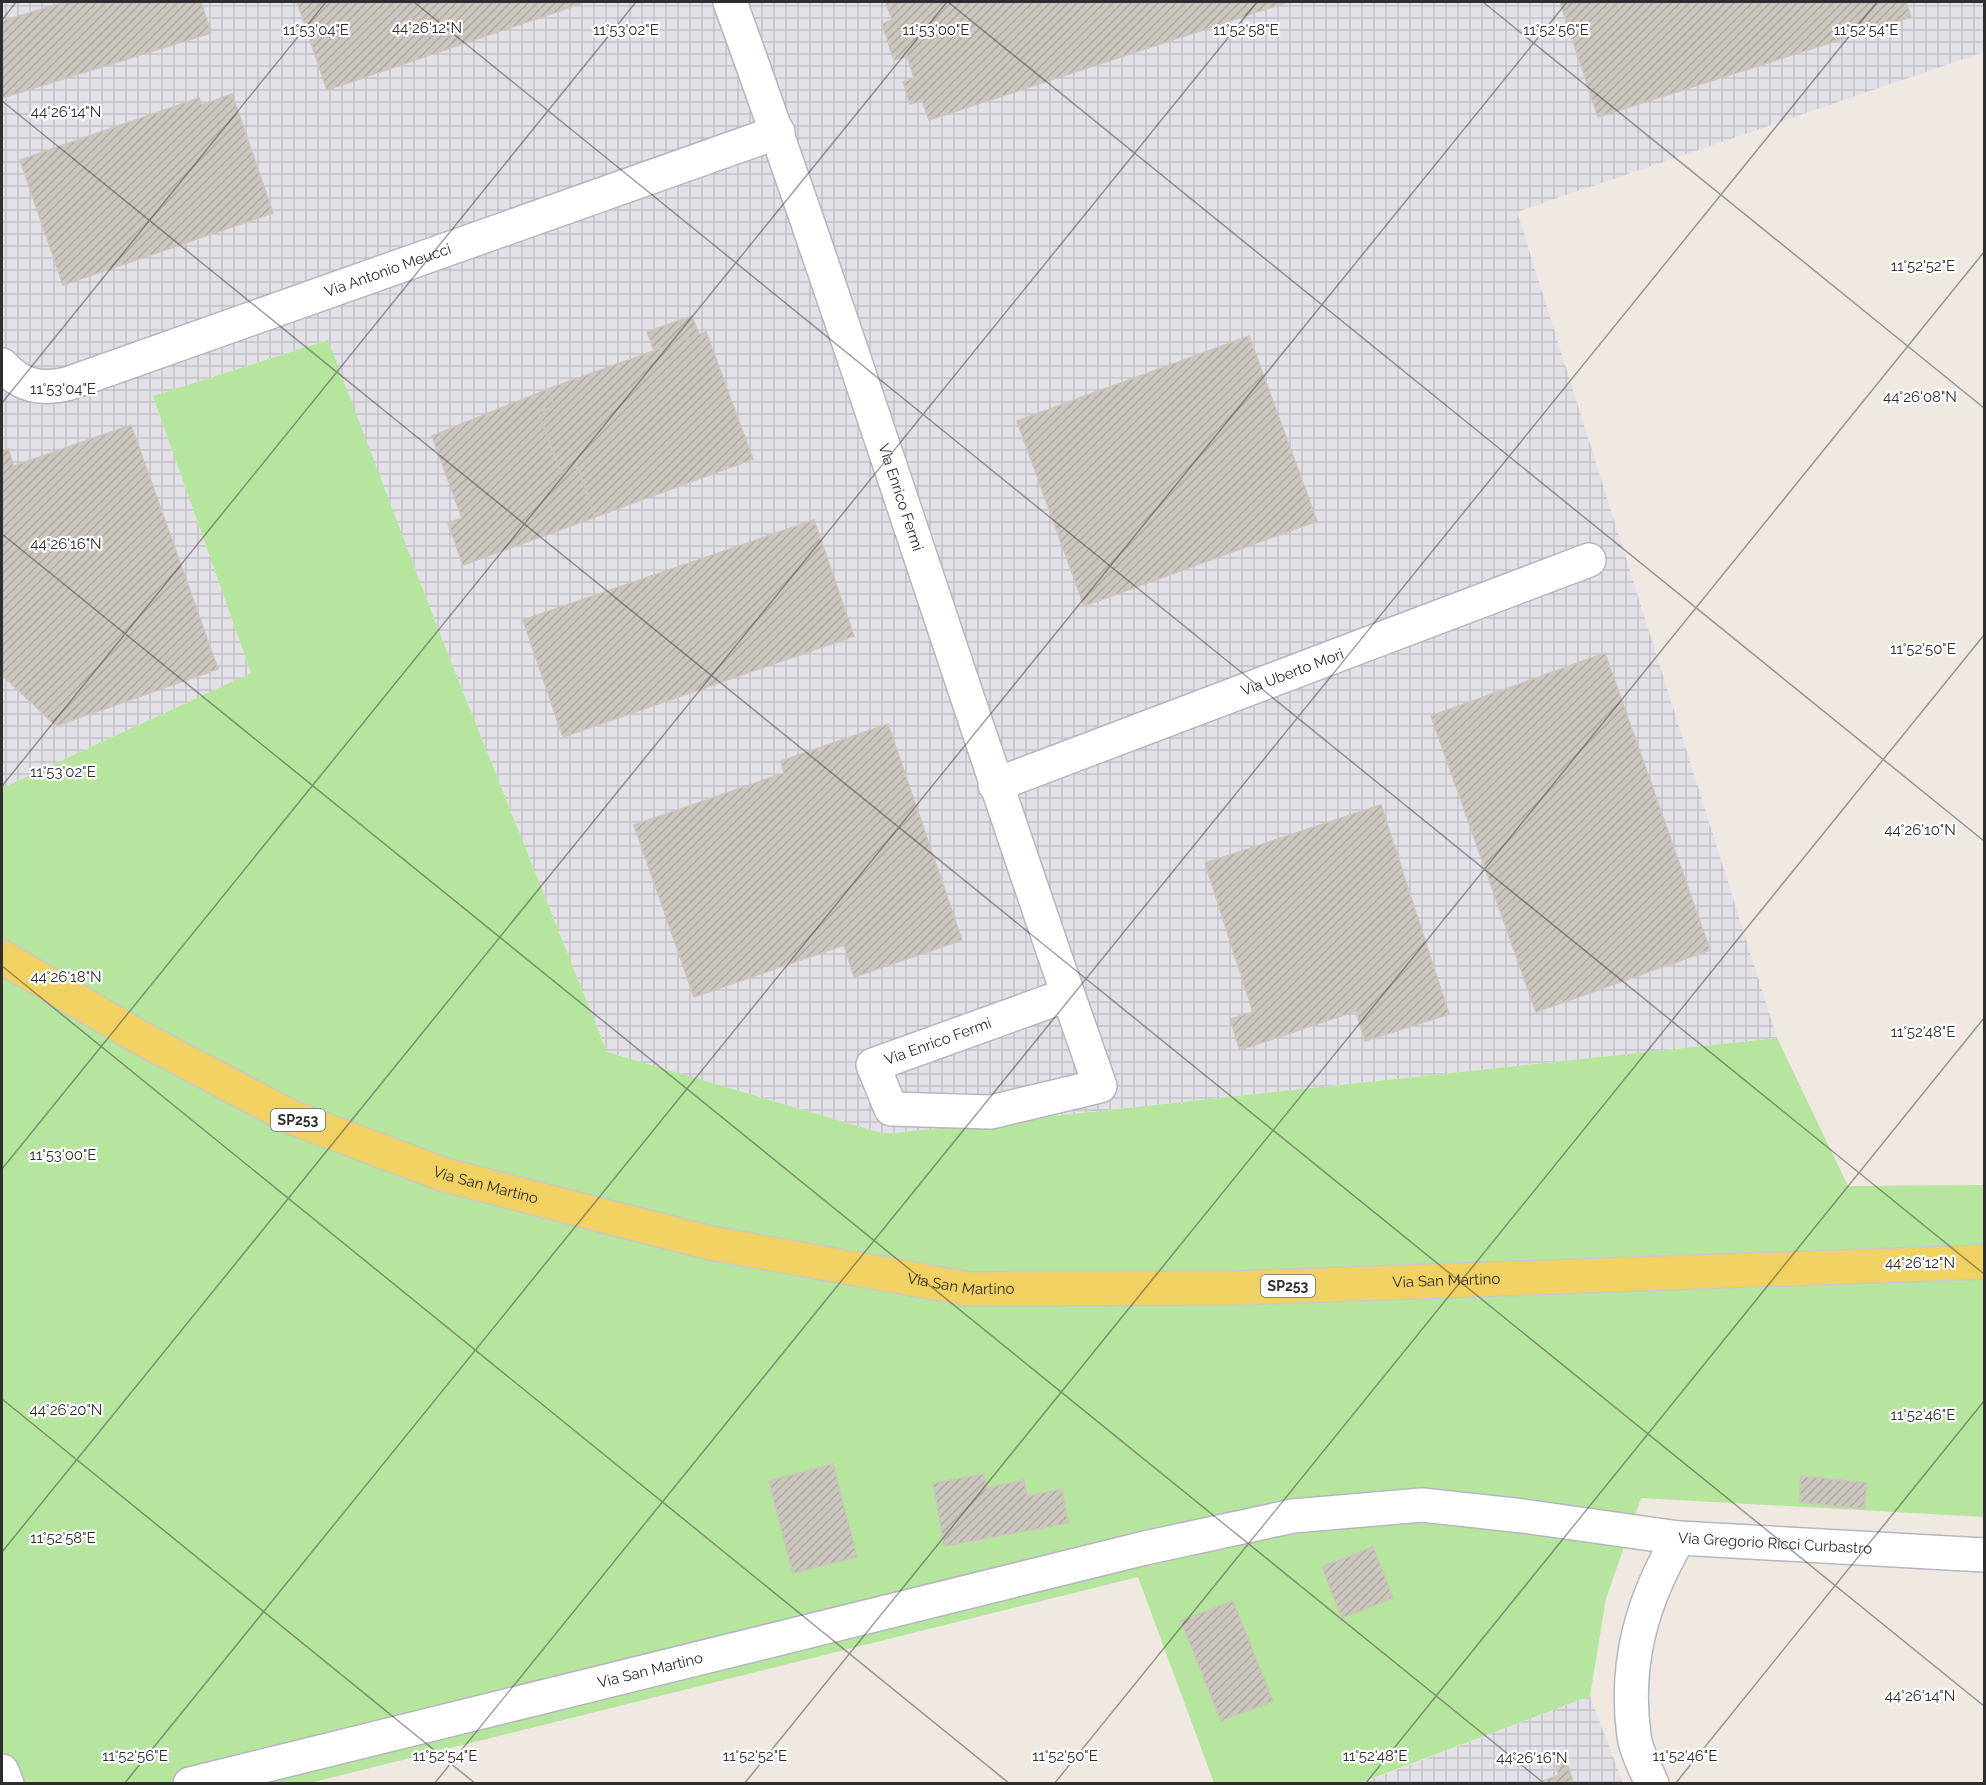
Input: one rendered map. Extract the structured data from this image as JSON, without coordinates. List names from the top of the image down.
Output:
{
  "streets": {
    "main road": ["SP253", "Via San Martino"],
    "street": [
      "Via Antonio Meucci",
      "Via Enrico Fermi",
      "Via Uberto Mori",
      "Via Gregorio Ricci Curbastro"
    ]
  },
  "crossings": [
    ["Via Antonio Meucci", "Via Enrico Fermi"],
    ["Via Enrico Fermi", "Via Uberto Mori"],
    ["Via San Martino", "Via Gregorio Ricci Curbastro"]
  ],
  "coordinates": [
    "44°26'12\"N",
    "11°53'04\"E",
    "11°53'02\"E",
    "11°53'00\"E",
    "11°52'58\"E",
    "11°52'56\"E",
    "11°52'54\"E",
    "44°26'14\"N",
    "11°52'52\"E",
    "44°26'08\"N",
    "44°26'16\"N",
    "11°52'50\"E",
    "44°26'10\"N",
    "44°26'18\"N",
    "11°52'48\"E",
    "44°26'20\"N",
    "11°52'46\"E"
  ]
}
